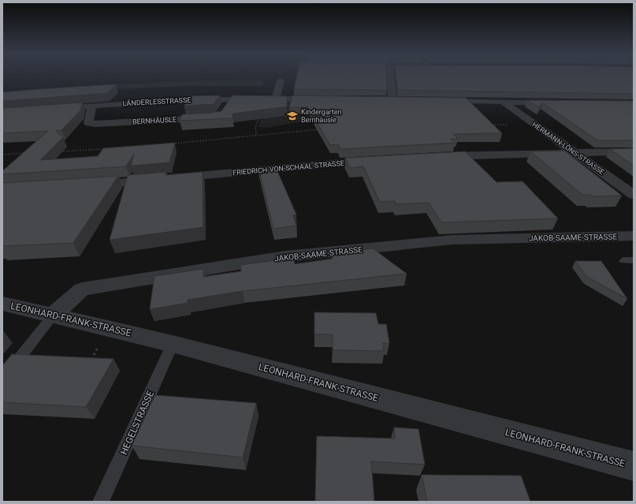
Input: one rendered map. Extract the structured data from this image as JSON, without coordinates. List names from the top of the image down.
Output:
{
  "streets": {
    "street": [
      "LÄNDERLESSTRASSE",
      "BERNHÄUSLE",
      "HERMANN-LÖNS-STRASSE",
      "FRIEDRICH-VON-SCHAAL-STRASSE",
      "JAKOB-SAAME-STRASSE",
      "LEONHARD-FRANK-STRASSE"
    ],
    "lane": ["HEGELSTRASSE"]
  },
  "crossings": [
    ["LÄNDERLESSTRASSE", "BERNHÄUSLE"],
    ["JAKOB-SAAME-STRASSE", "LEONHARD-FRANK-STRASSE"],
    ["LEONHARD-FRANK-STRASSE", "HEGELSTRASSE"]
  ],
  "places": {
    "school or university": ["Kindergarten Bernhäusle"]
  }
}
